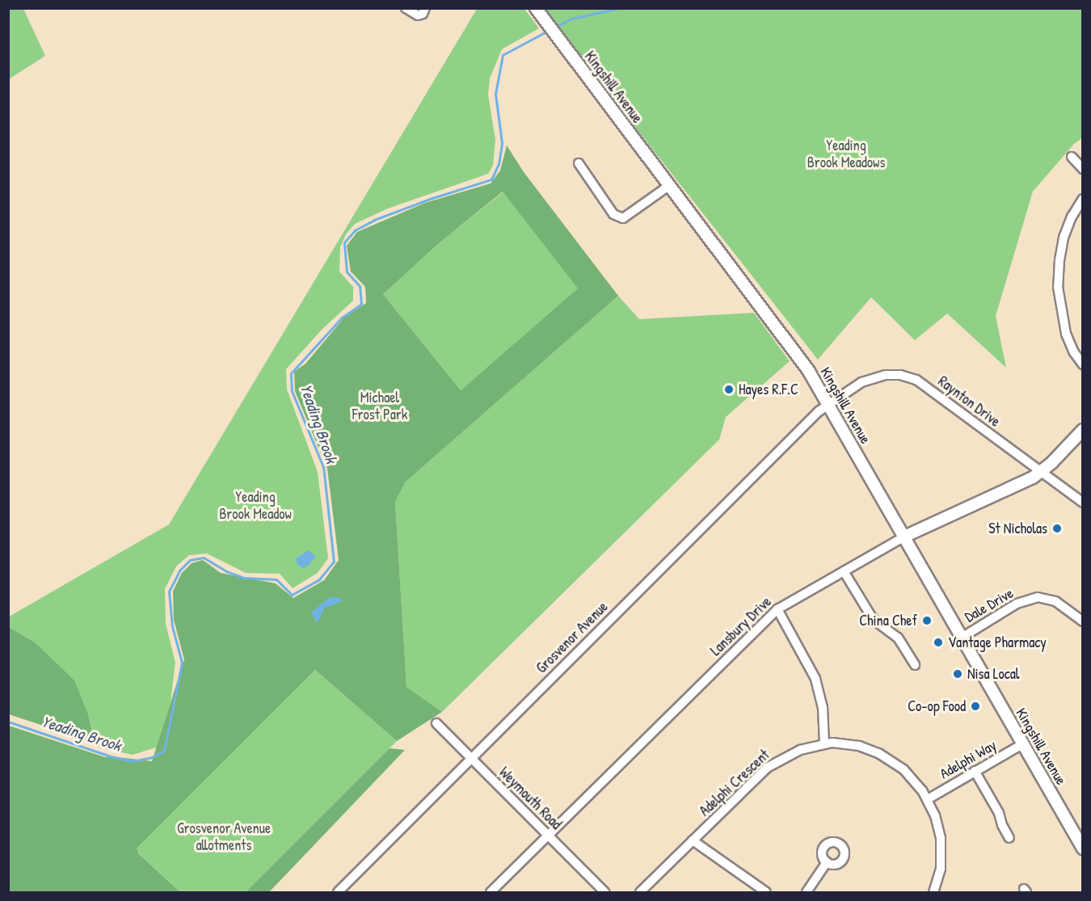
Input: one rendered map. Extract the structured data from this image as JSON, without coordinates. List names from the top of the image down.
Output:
{
  "streets": {
    "street": [
      "Kingshill Avenue",
      "Raynton Drive",
      "Dale Drive",
      "Lansbury Drive",
      "Grosvenor Avenue",
      "Adelphi Way",
      "Adelphi Crescent",
      "Weymouth Road"
    ]
  },
  "crossings": [
    ["Kingshill Avenue", "Raynton Drive"],
    ["Kingshill Avenue", "Dale Drive"],
    ["Kingshill Avenue", "Lansbury Drive"],
    ["Kingshill Avenue", "Grosvenor Avenue"],
    ["Kingshill Avenue", "Adelphi Way"],
    ["Raynton Drive", "Lansbury Drive"],
    ["Raynton Drive", "Grosvenor Avenue"],
    ["Lansbury Drive", "Weymouth Road"],
    ["Grosvenor Avenue", "Weymouth Road"],
    ["Adelphi Way", "Adelphi Crescent"]
  ],
  "water": ["Yeading Brook"],
  "parks": [
    "Yeading Brook Meadows",
    "Michael Frost Park",
    "Yeading Brook Meadow",
    "Grosvenor Avenue allotments"
  ],
  "places": [
    "Hayes R.F.C",
    "St Nicholas",
    "China Chef",
    "Vantage Pharmacy",
    "Nisa Local",
    "Co-op Food"
  ]
}
